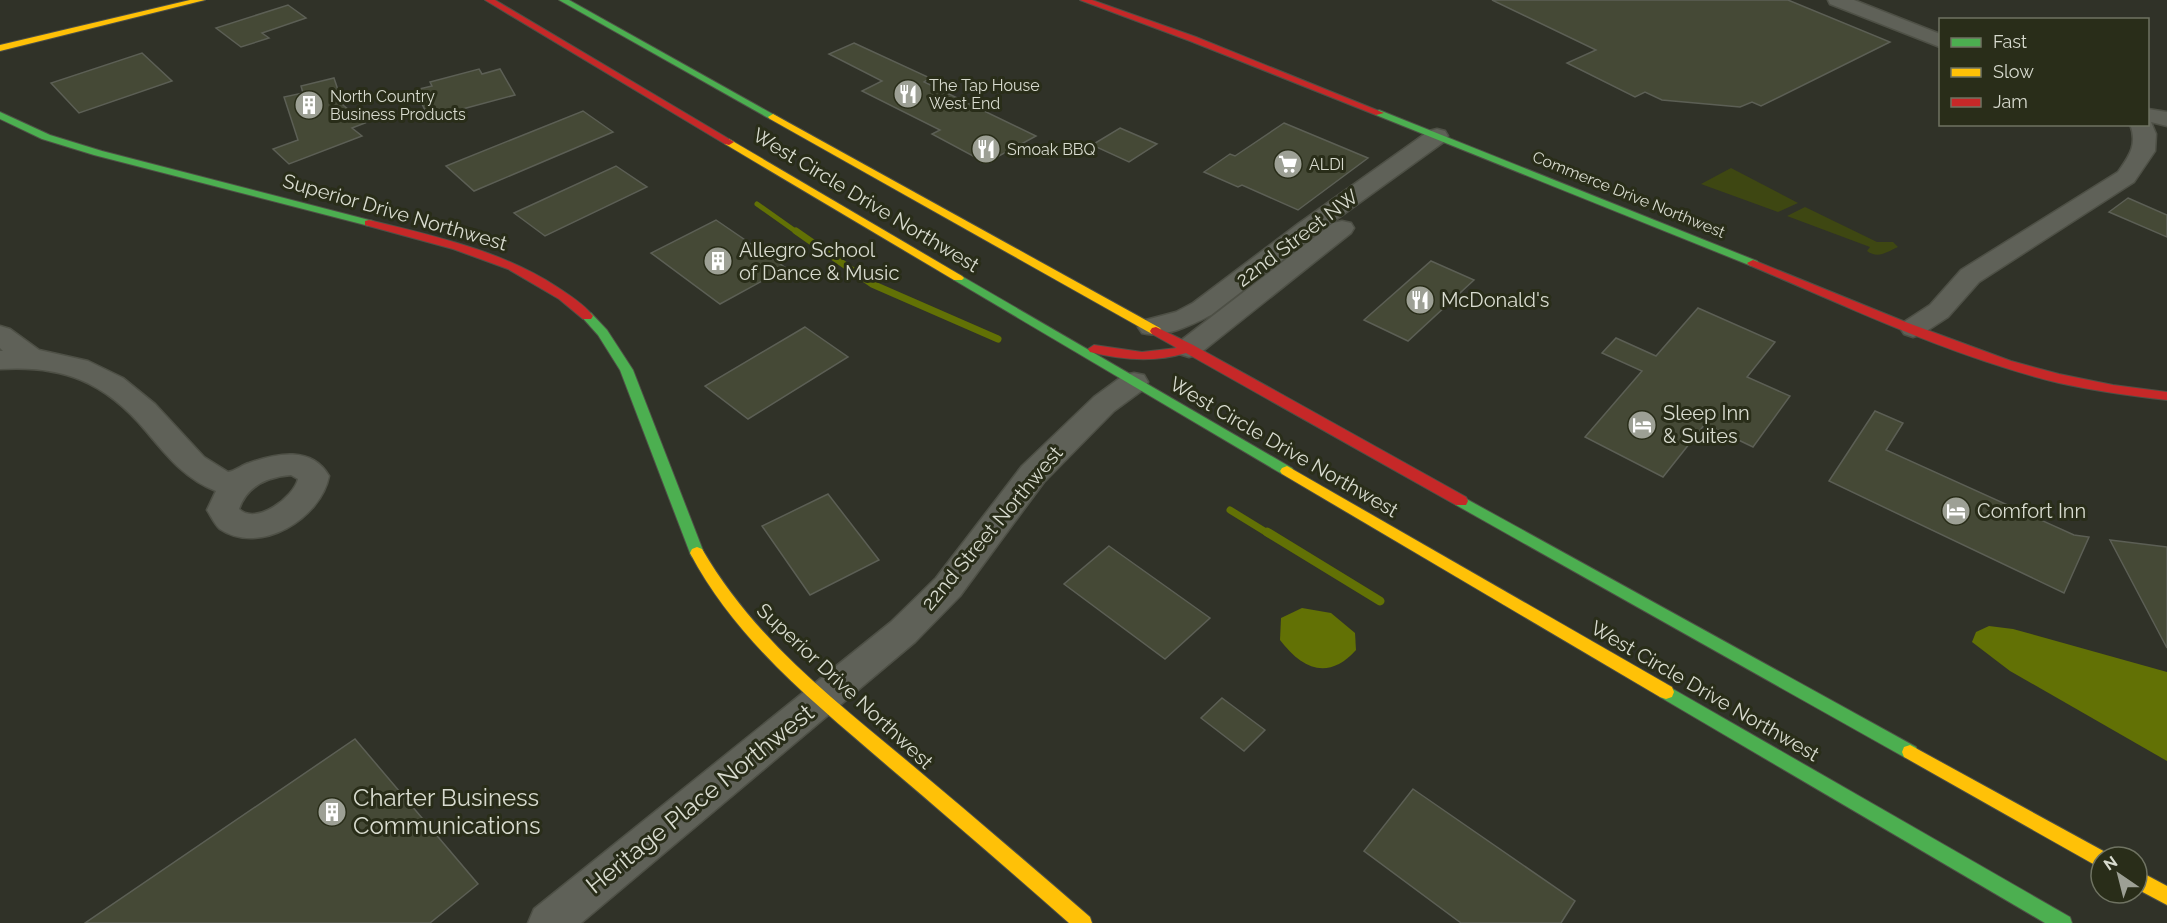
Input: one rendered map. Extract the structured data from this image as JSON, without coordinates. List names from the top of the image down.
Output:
{
  "streets": {
    "main road": ["Commerce Drive Northwest", "West Circle Drive Northwest", "Superior Drive Northwest"],
    "street": ["22nd Street NW", "22nd Street Northwest", "Heritage Place Northwest"]
  },
  "crossings": [
    ["Commerce Drive Northwest", "22nd Street NW"],
    ["West Circle Drive Northwest", "22nd Street NW"],
    ["West Circle Drive Northwest", "22nd Street Northwest"],
    ["Superior Drive Northwest", "22nd Street Northwest"],
    ["Superior Drive Northwest", "Heritage Place Northwest"],
    ["22nd Street Northwest", "Heritage Place Northwest"]
  ],
  "places": {
    "restaurant": ["The Tap House West End", "Smoak BBQ", "McDonald's"],
    "building": ["North Country Business Products", "Allegro School of Dance & Music", "Charter Business Communications"],
    "supermarket": ["ALDI"],
    "hotel": ["Sleep Inn & Suites", "Comfort Inn"]
  },
  "legend": ["Fast", "Slow", "Jam"],
  "north": "top left"
}
